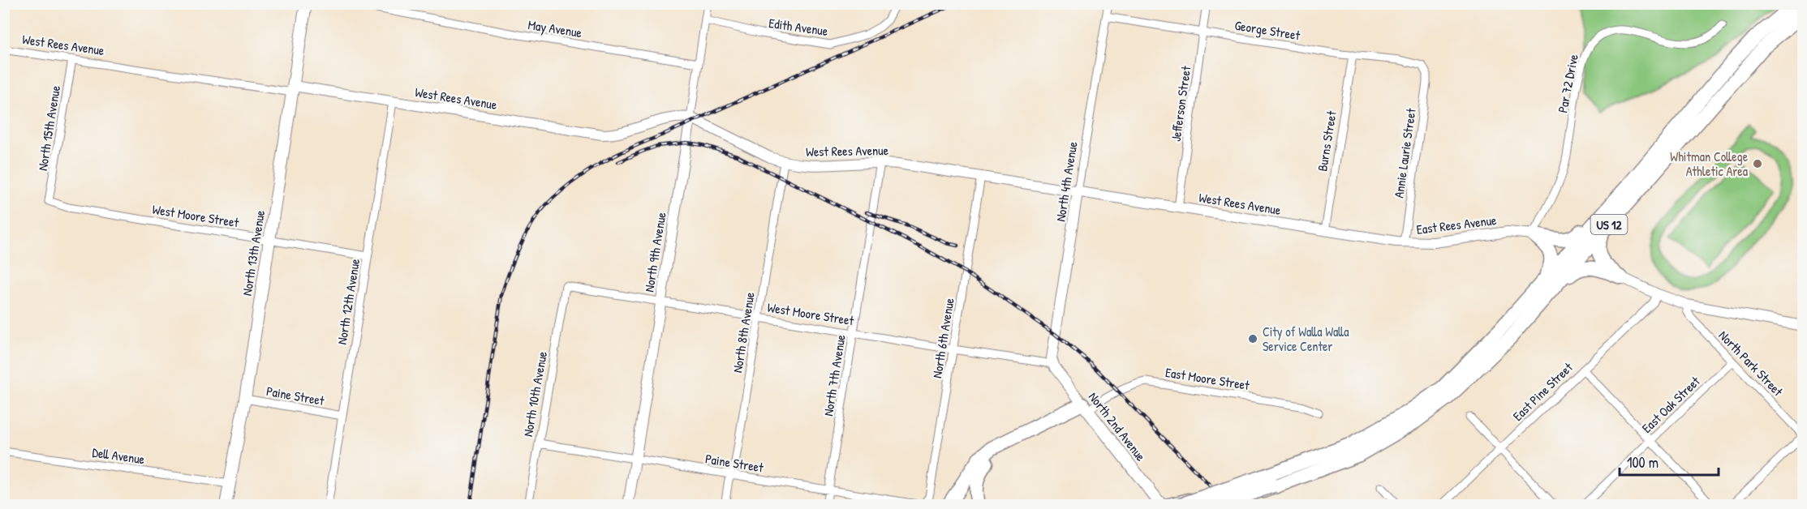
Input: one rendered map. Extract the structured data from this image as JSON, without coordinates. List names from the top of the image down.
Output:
{
  "streets": {
    "highway": ["US 12"],
    "main road": ["North 13th Avenue", "North 2nd Avenue"],
    "street": [
      "Edith Avenue",
      "May Avenue",
      "George Street",
      "West Rees Avenue",
      "Par 72 Drive",
      "Jefferson Street",
      "North 15th Avenue",
      "Burns Street",
      "Annie Laurie Street",
      "North 4th Avenue",
      "West Moore Street",
      "East Rees Avenue",
      "North 9th Avenue",
      "North 12th Avenue",
      "North 8th Avenue",
      "North 6th Avenue",
      "North Park Street",
      "North 7th Avenue",
      "East Moore Street",
      "East Pine Street",
      "North 10th Avenue",
      "Paine Street",
      "East Oak Street",
      "Dell Avenue"
    ]
  },
  "crossings": [
    ["Edith Avenue", "North 9th Avenue"],
    ["May Avenue", "North 9th Avenue"],
    ["George Street", "Jefferson Street"],
    ["George Street", "Burns Street"],
    ["George Street", "Annie Laurie Street"],
    ["George Street", "North 4th Avenue"],
    ["West Rees Avenue", "Jefferson Street"],
    ["West Rees Avenue", "North 15th Avenue"],
    ["West Rees Avenue", "Burns Street"],
    ["West Rees Avenue", "North 4th Avenue"],
    ["West Rees Avenue", "East Rees Avenue"],
    ["West Rees Avenue", "North 9th Avenue"],
    ["West Rees Avenue", "North 13th Avenue"],
    ["West Rees Avenue", "North 12th Avenue"],
    ["West Rees Avenue", "North 8th Avenue"],
    ["West Rees Avenue", "North 6th Avenue"],
    ["West Rees Avenue", "North 7th Avenue"],
    ["Par 72 Drive", "East Rees Avenue"],
    ["North 15th Avenue", "West Moore Street"],
    ["Burns Street", "East Rees Avenue"],
    ["Annie Laurie Street", "East Rees Avenue"],
    ["North 4th Avenue", "West Moore Street"],
    ["North 4th Avenue", "North 2nd Avenue"],
    ["West Moore Street", "North 9th Avenue"],
    ["West Moore Street", "North 13th Avenue"],
    ["West Moore Street", "North 12th Avenue"],
    ["West Moore Street", "North 8th Avenue"],
    ["West Moore Street", "North 6th Avenue"],
    ["West Moore Street", "North 7th Avenue"],
    ["West Moore Street", "North 10th Avenue"],
    ["West Moore Street", "North 2nd Avenue"],
    ["North 9th Avenue", "Paine Street"],
    ["North 13th Avenue", "Paine Street"],
    ["North 13th Avenue", "Dell Avenue"],
    ["North 12th Avenue", "Paine Street"],
    ["North 8th Avenue", "Paine Street"],
    ["North 6th Avenue", "Paine Street"],
    ["North Park Street", "East Oak Street"],
    ["North 7th Avenue", "Paine Street"],
    ["East Moore Street", "North 2nd Avenue"],
    ["North 10th Avenue", "Paine Street"]
  ],
  "places": ["Whitman College Athletic Area", "City of Walla Walla Service Center"],
  "scale_bar": "100 m"
}
